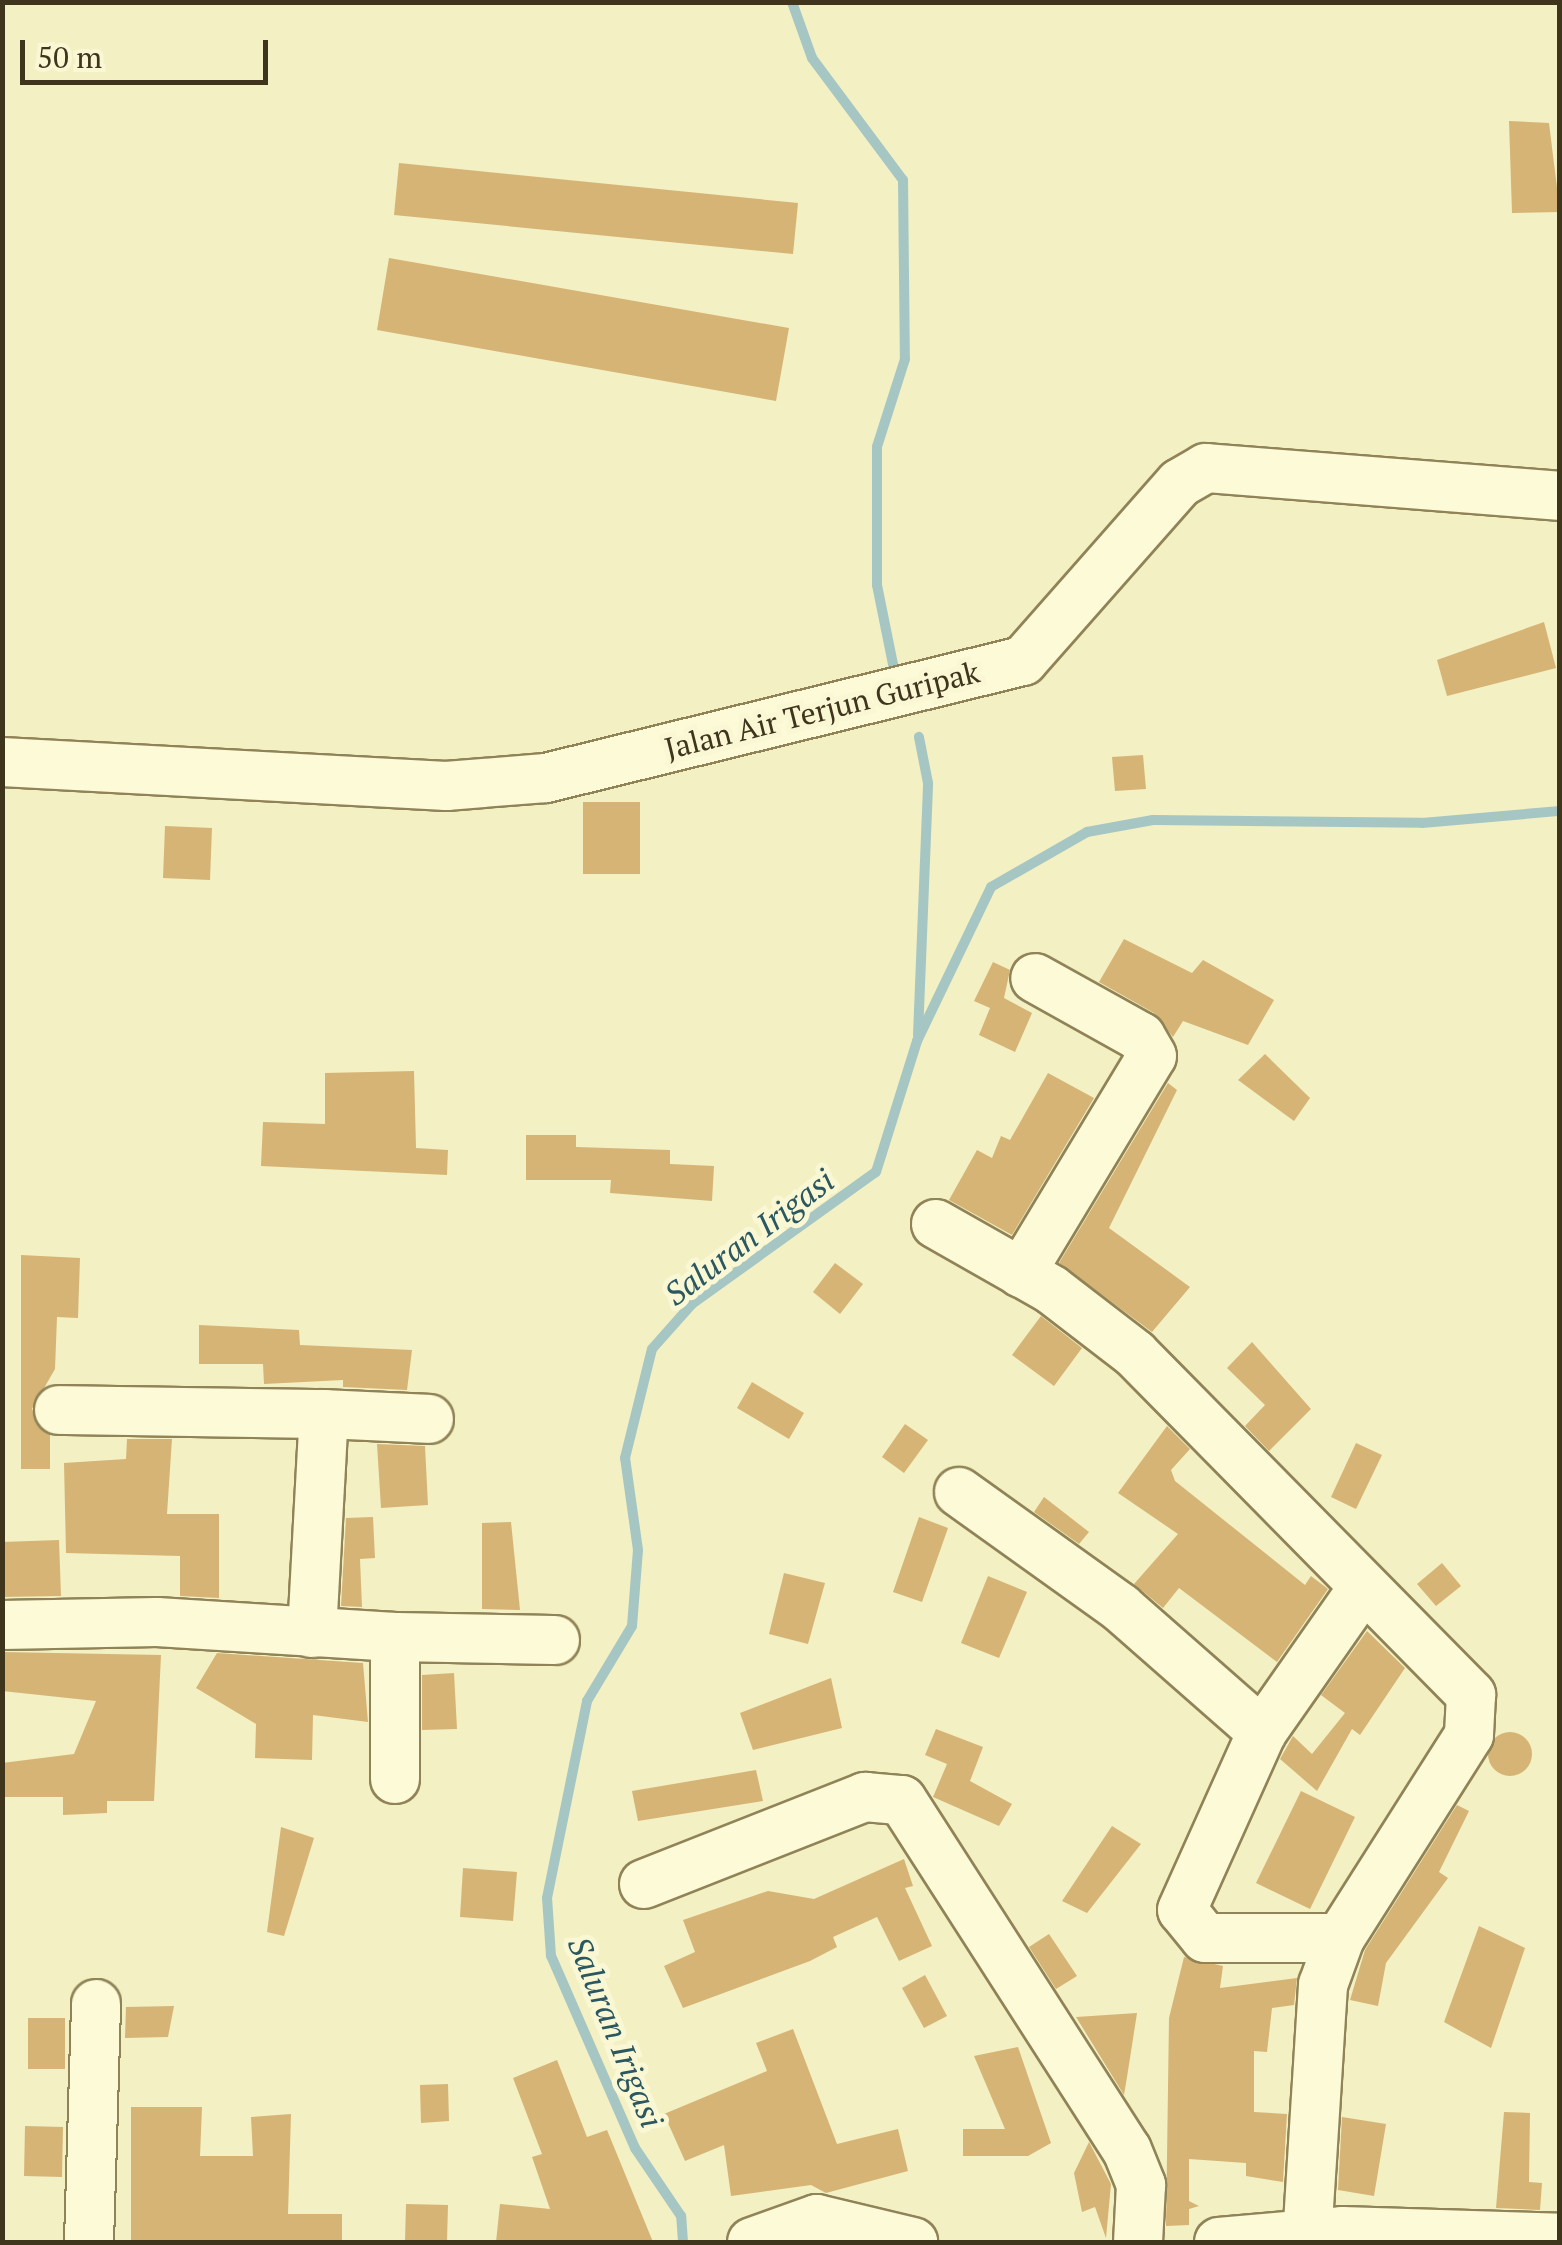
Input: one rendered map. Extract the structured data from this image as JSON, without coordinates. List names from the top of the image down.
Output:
{
  "streets": {
    "street": ["Jalan Air Terjun Guripak"]
  },
  "water": ["Saluran Irigasi"],
  "scale_bar": "50 m"
}
